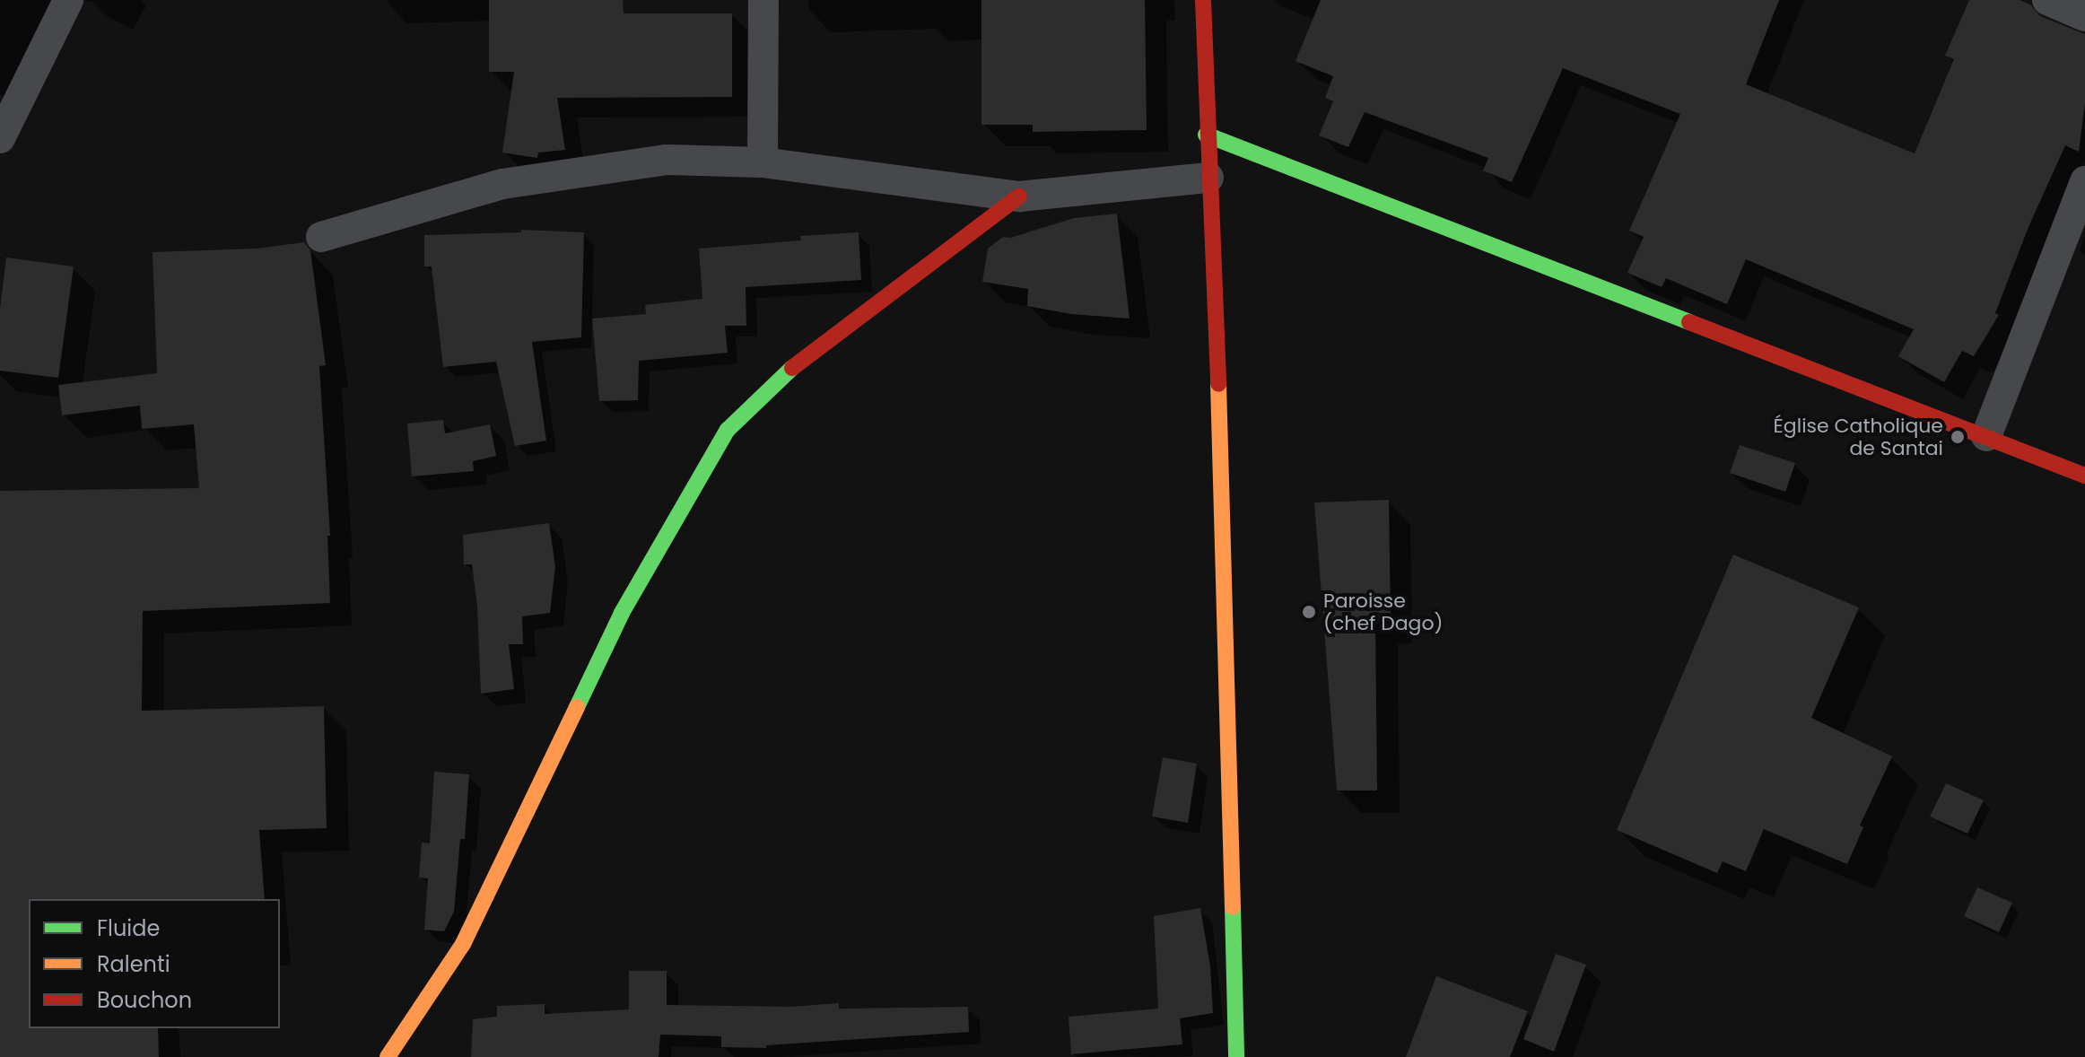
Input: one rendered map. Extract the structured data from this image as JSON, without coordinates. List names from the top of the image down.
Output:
{
  "places": ["Église Catholique de Santai", "Paroisse (chef Dago)"],
  "legend": ["Fluide", "Ralenti", "Bouchon"]
}
